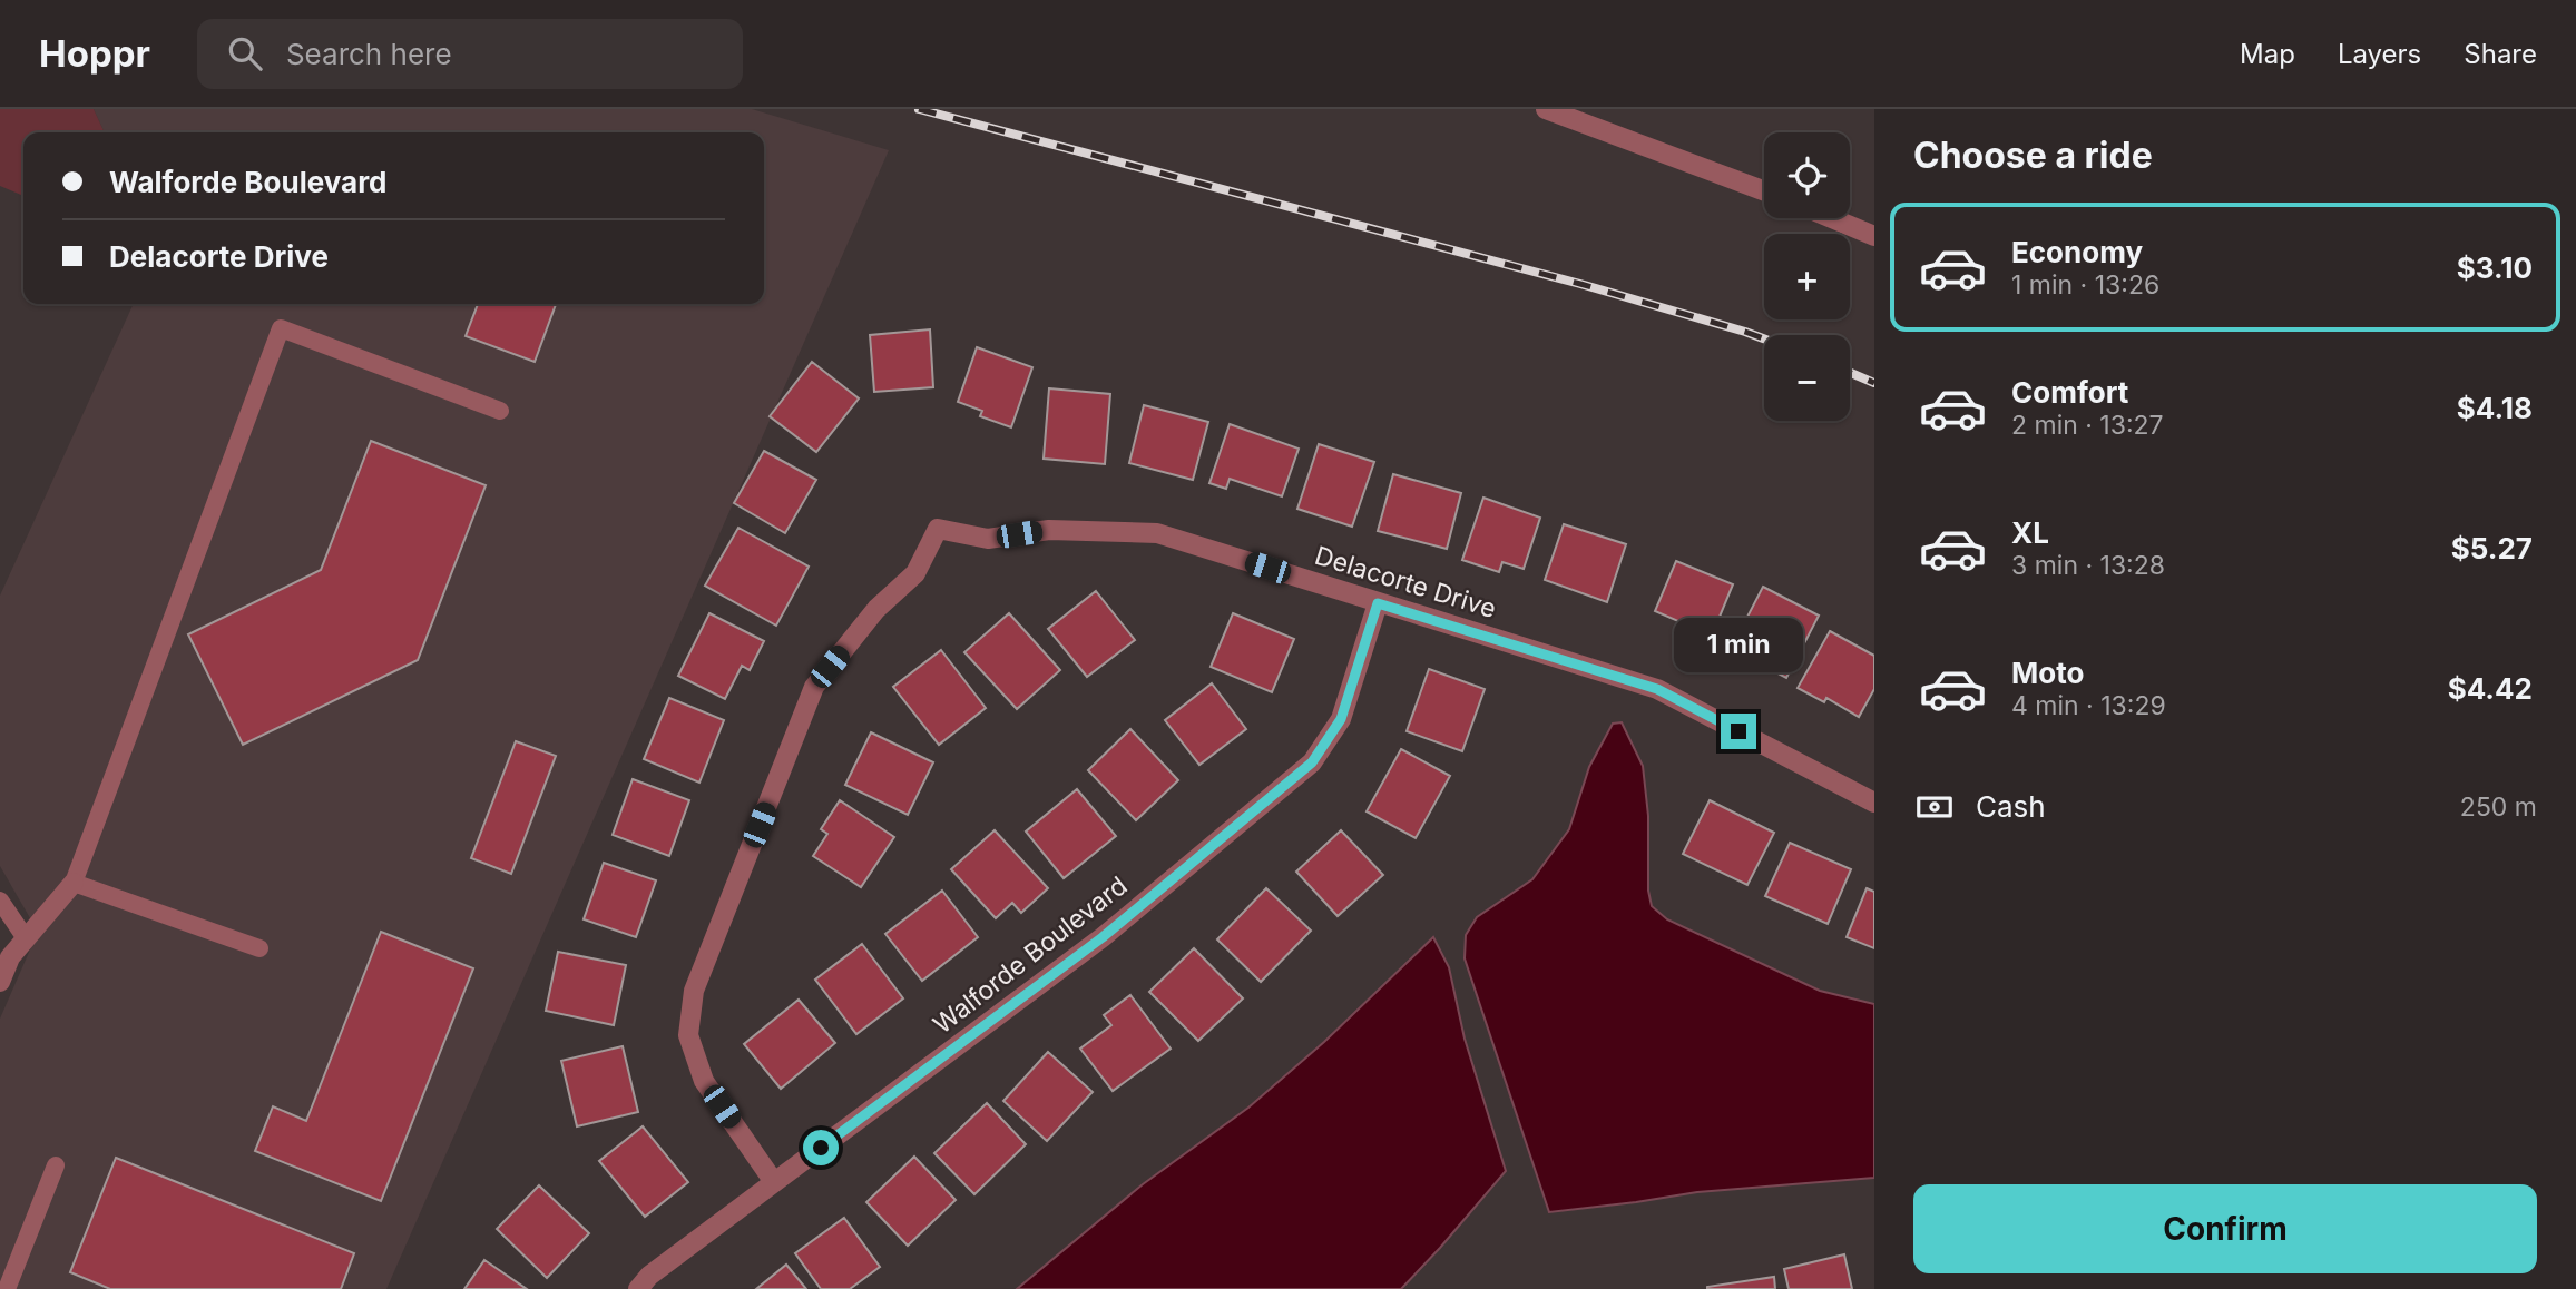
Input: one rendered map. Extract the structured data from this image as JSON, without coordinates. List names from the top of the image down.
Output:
{
  "streets": {
    "street": ["Delacorte Drive", "Walforde Boulevard"]
  },
  "crossings": [
    ["Delacorte Drive", "Walforde Boulevard"]
  ],
  "page": {
    "header": "Hoppr",
    "search": "Search here",
    "nav": ["Map", "Layers", "Share"],
    "heading": "Choose a ride",
    "map_buttons": ["+", "−"],
    "banner": ["Walforde Boulevard", "Delacorte Drive"],
    "list": [
      {
        "name": "Economy",
        "note": "1 min · 13:26",
        "value": "$3.10"
      },
      {
        "name": "Comfort",
        "note": "2 min · 13:27",
        "value": "$4.18"
      },
      {
        "name": "XL",
        "note": "3 min · 13:28",
        "value": "$5.27"
      },
      {
        "name": "Moto",
        "note": "4 min · 13:29",
        "value": "$4.42"
      }
    ],
    "bubble": "1 min",
    "pay": ["Cash", "250 m"],
    "buttons": "Confirm"
  }
}
